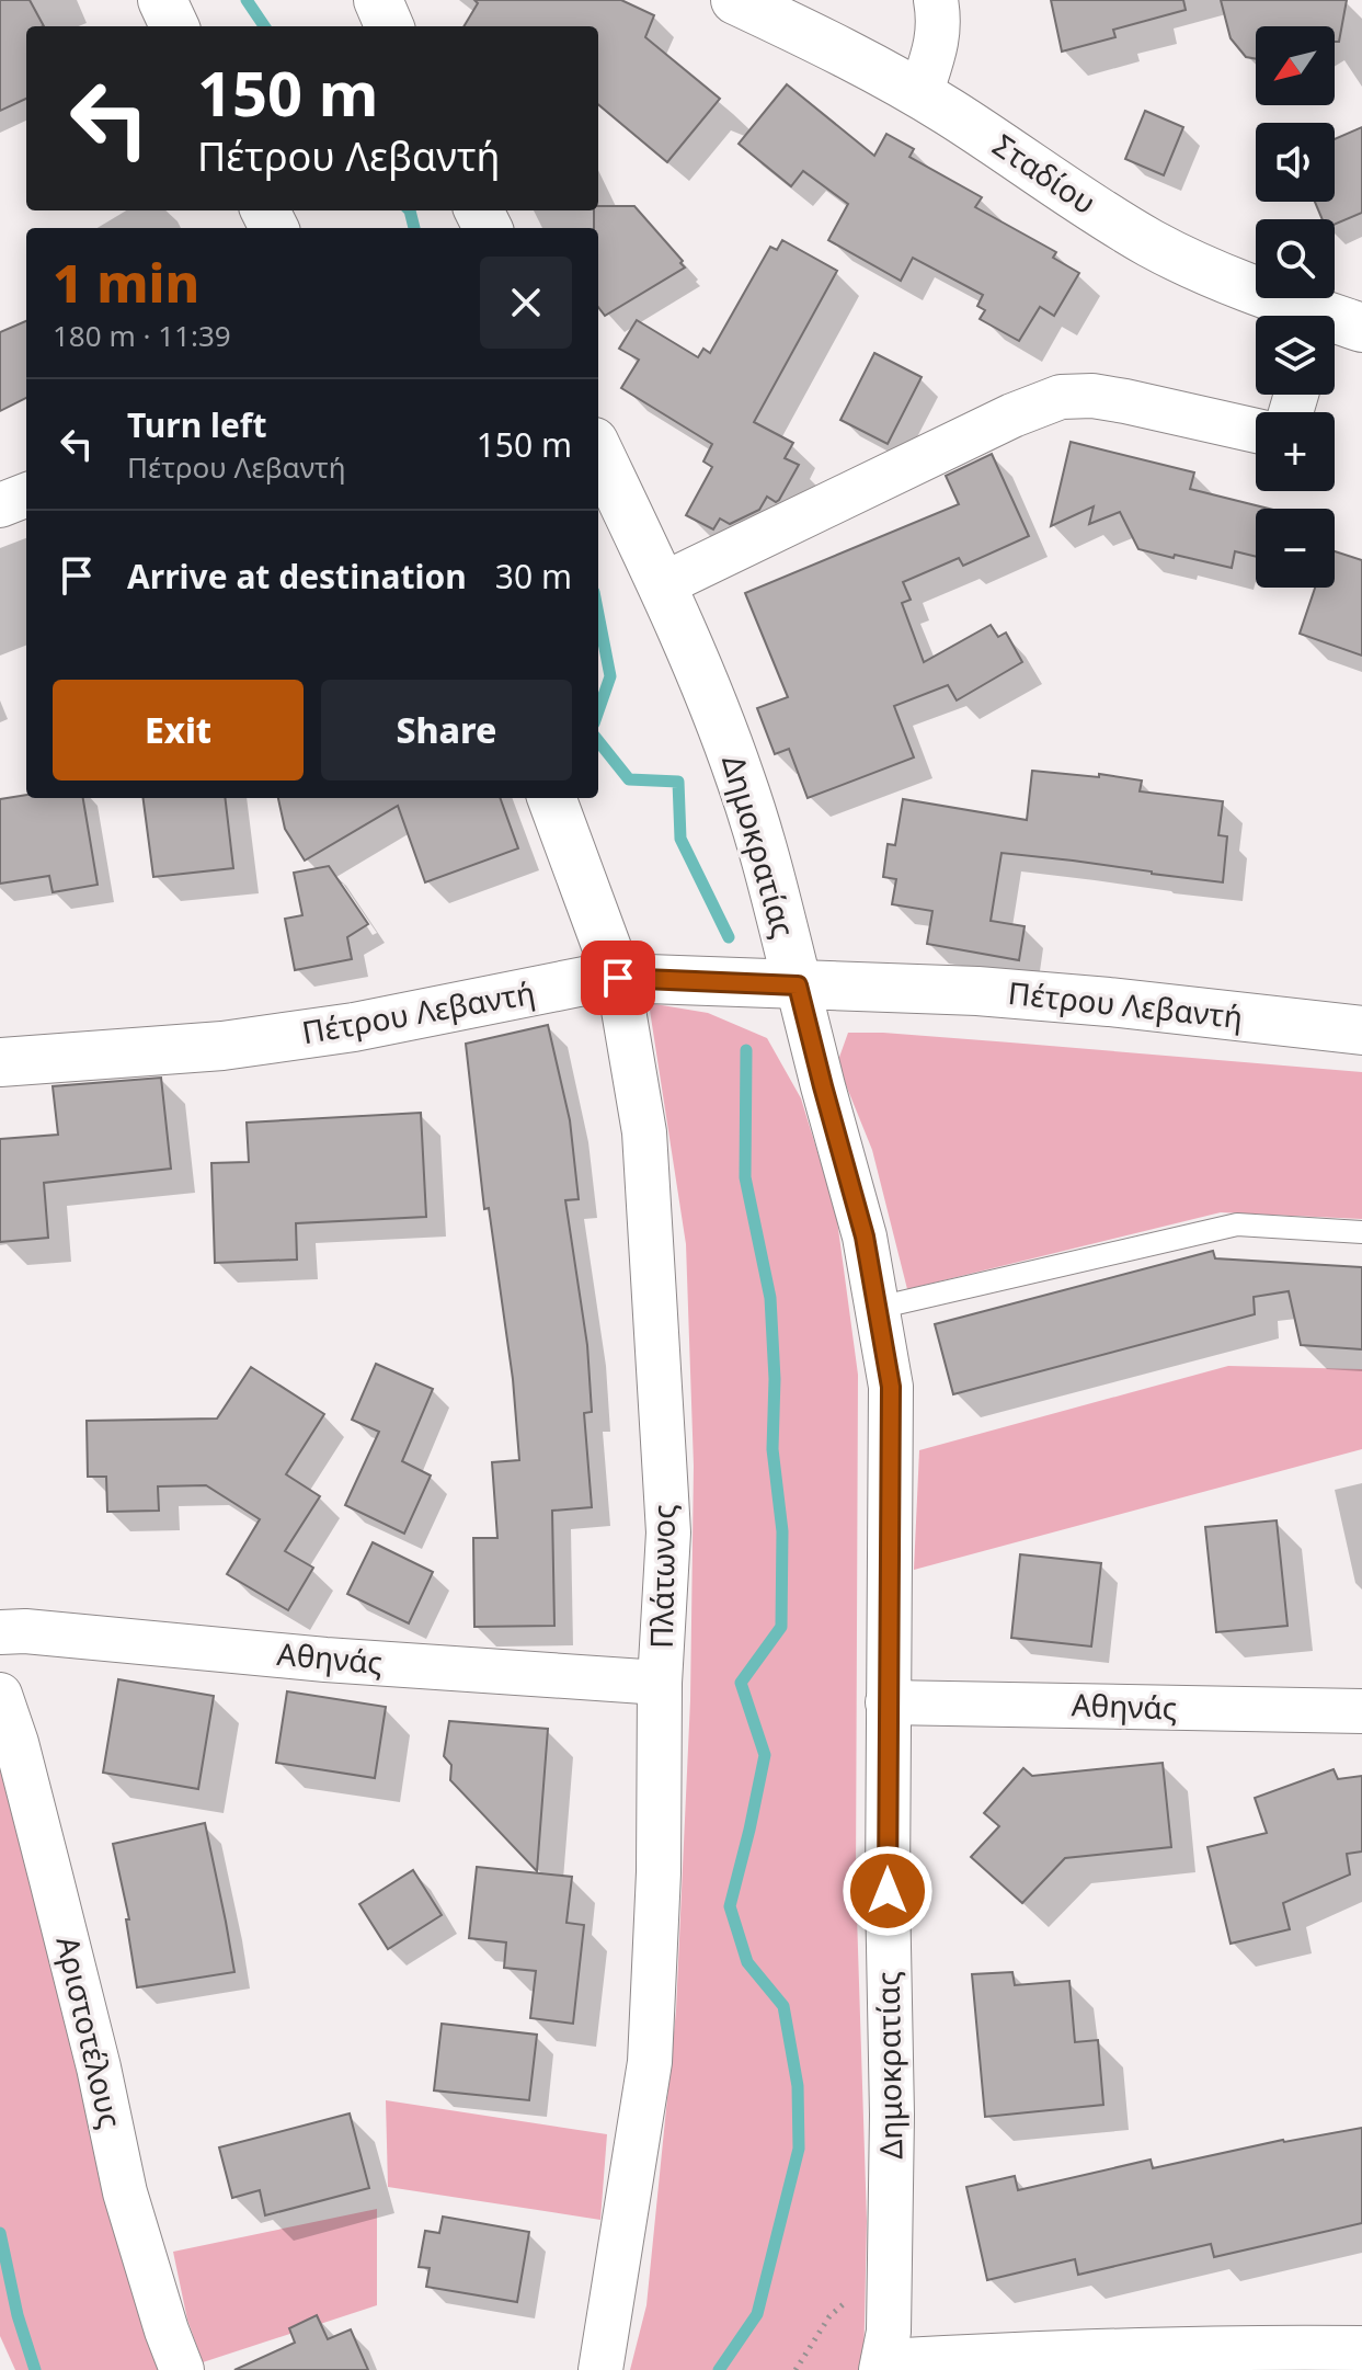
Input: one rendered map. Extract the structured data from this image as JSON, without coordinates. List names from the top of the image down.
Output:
{
  "streets": {
    "street": [
      "Σταδίου",
      "Δημοκρατίας",
      "Πέτρου Λεβαντή",
      "Πλάτωνος",
      "Αθηνάς",
      "Αριστοτέλους"
    ]
  },
  "crossings": [
    ["Δημοκρατίας", "Πέτρου Λεβαντή"],
    ["Δημοκρατίας", "Αθηνάς"],
    ["Πέτρου Λεβαντή", "Πλάτωνος"],
    ["Πλάτωνος", "Αθηνάς"]
  ],
  "north": "bottom left",
  "page": {
    "map_buttons": ["+", "−"],
    "turn": ["150 m", "Πέτρου Λεβαντή"],
    "heading": ["1 min", "180 m · 11:39"],
    "list": [
      {
        "name": "Turn left",
        "note": "Πέτρου Λεβαντή",
        "value": "150 m"
      },
      {
        "name": "Arrive at destination",
        "value": "30 m"
      }
    ],
    "buttons": ["Exit", "Share"]
  }
}
